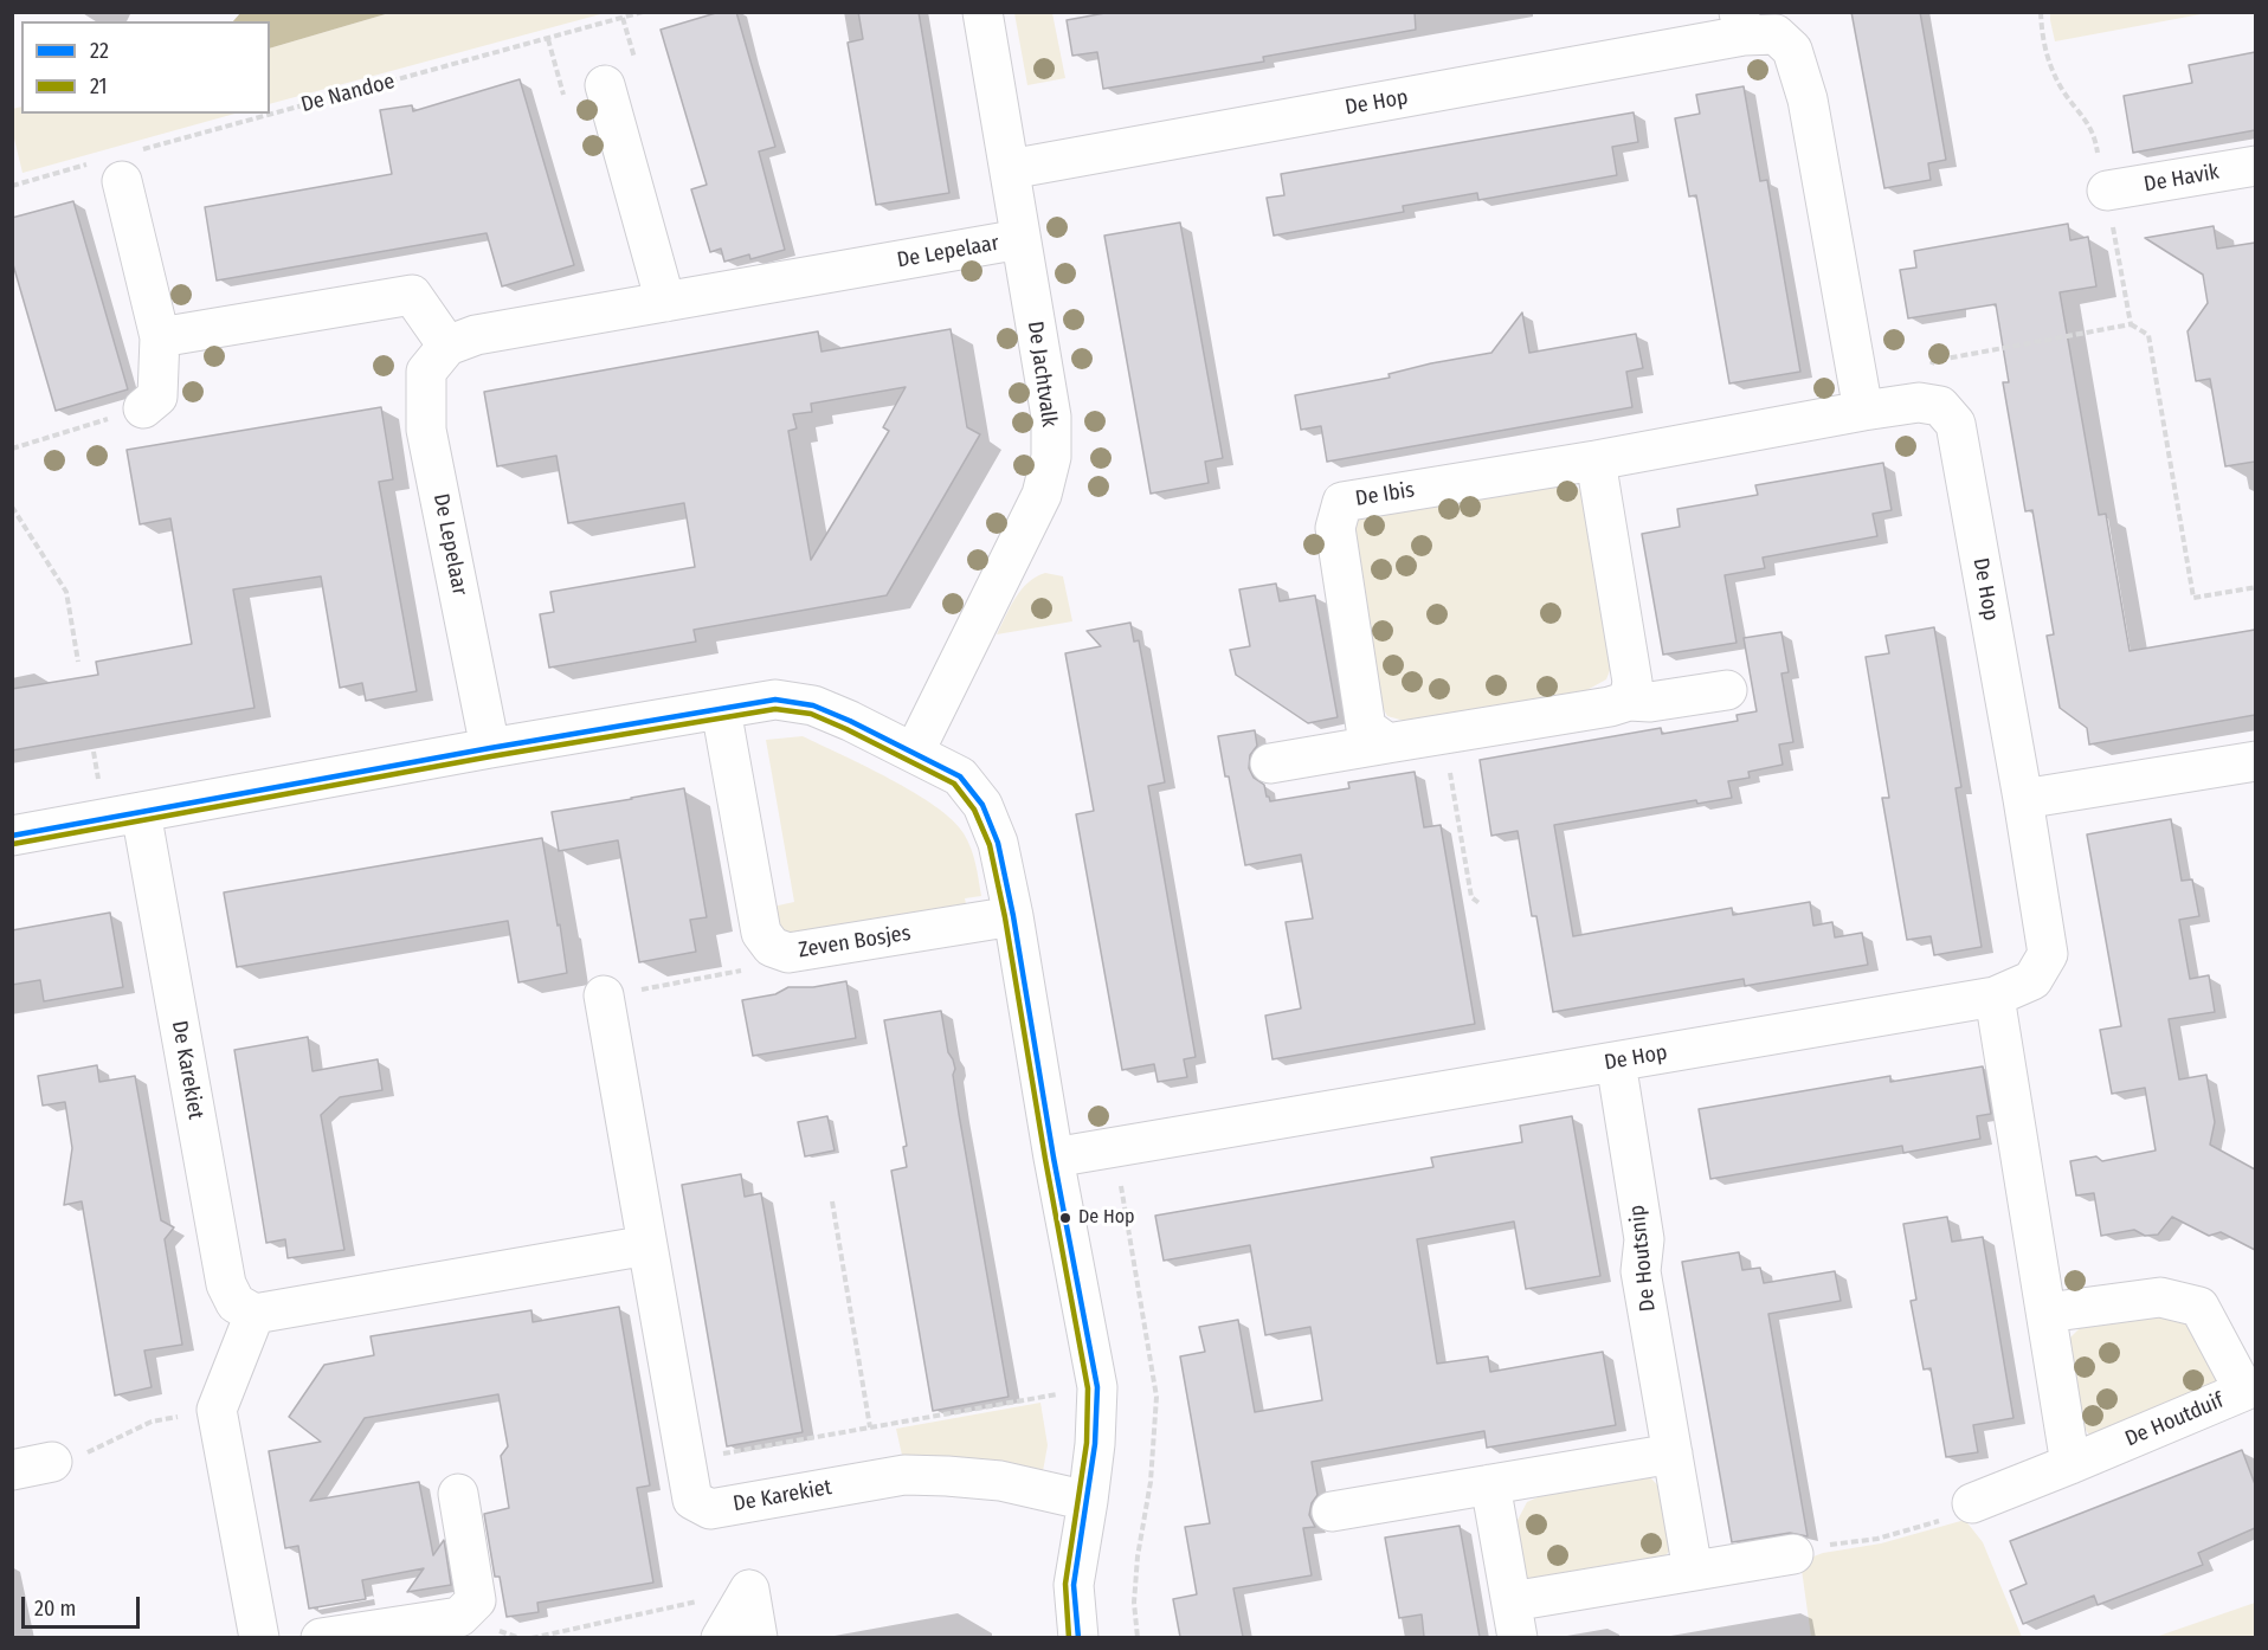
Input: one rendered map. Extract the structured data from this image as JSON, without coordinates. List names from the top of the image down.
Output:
{
  "streets": {
    "street": [
      "De Hop",
      "De Havik",
      "De Lepelaar",
      "De Jachtvalk",
      "De Ibis",
      "Zeven Bosjes",
      "De Karekiet",
      "De Houtsnip",
      "De Houtduif"
    ],
    "path": ["De Nandoe"]
  },
  "crossings": [
    ["De Hop", "De Jachtvalk"],
    ["De Hop", "De Ibis"],
    ["De Hop", "De Houtsnip"],
    ["De Lepelaar", "De Jachtvalk"]
  ],
  "places": ["De Hop"],
  "lines": ["transit line 22", "transit line 21"],
  "legend": ["22", "21"],
  "scale_bar": "20 m"
}
